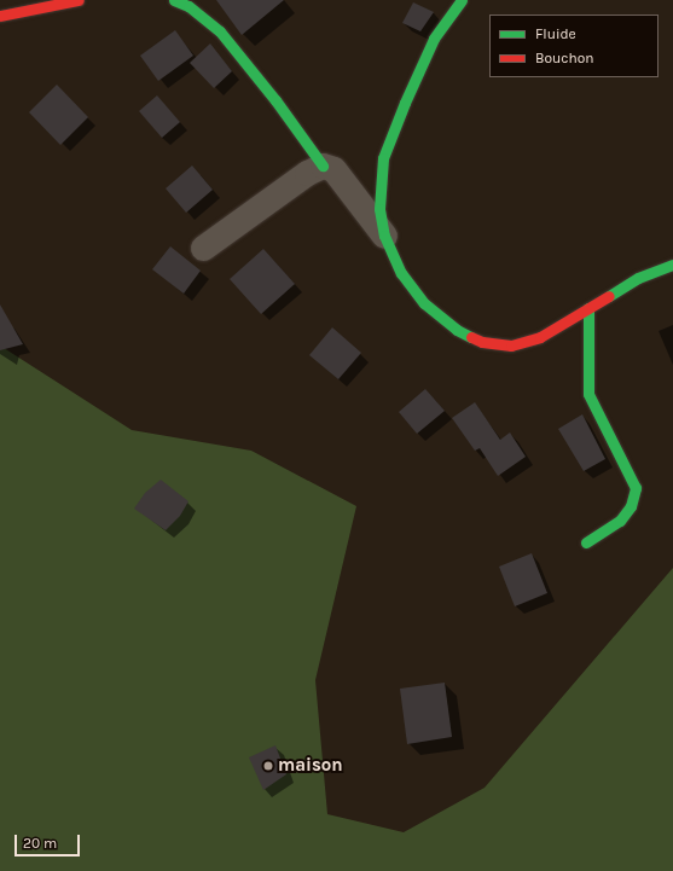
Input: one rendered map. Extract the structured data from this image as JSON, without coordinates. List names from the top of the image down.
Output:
{
  "places": ["maison"],
  "legend": ["Fluide", "Bouchon"],
  "scale_bar": "20 m"
}
